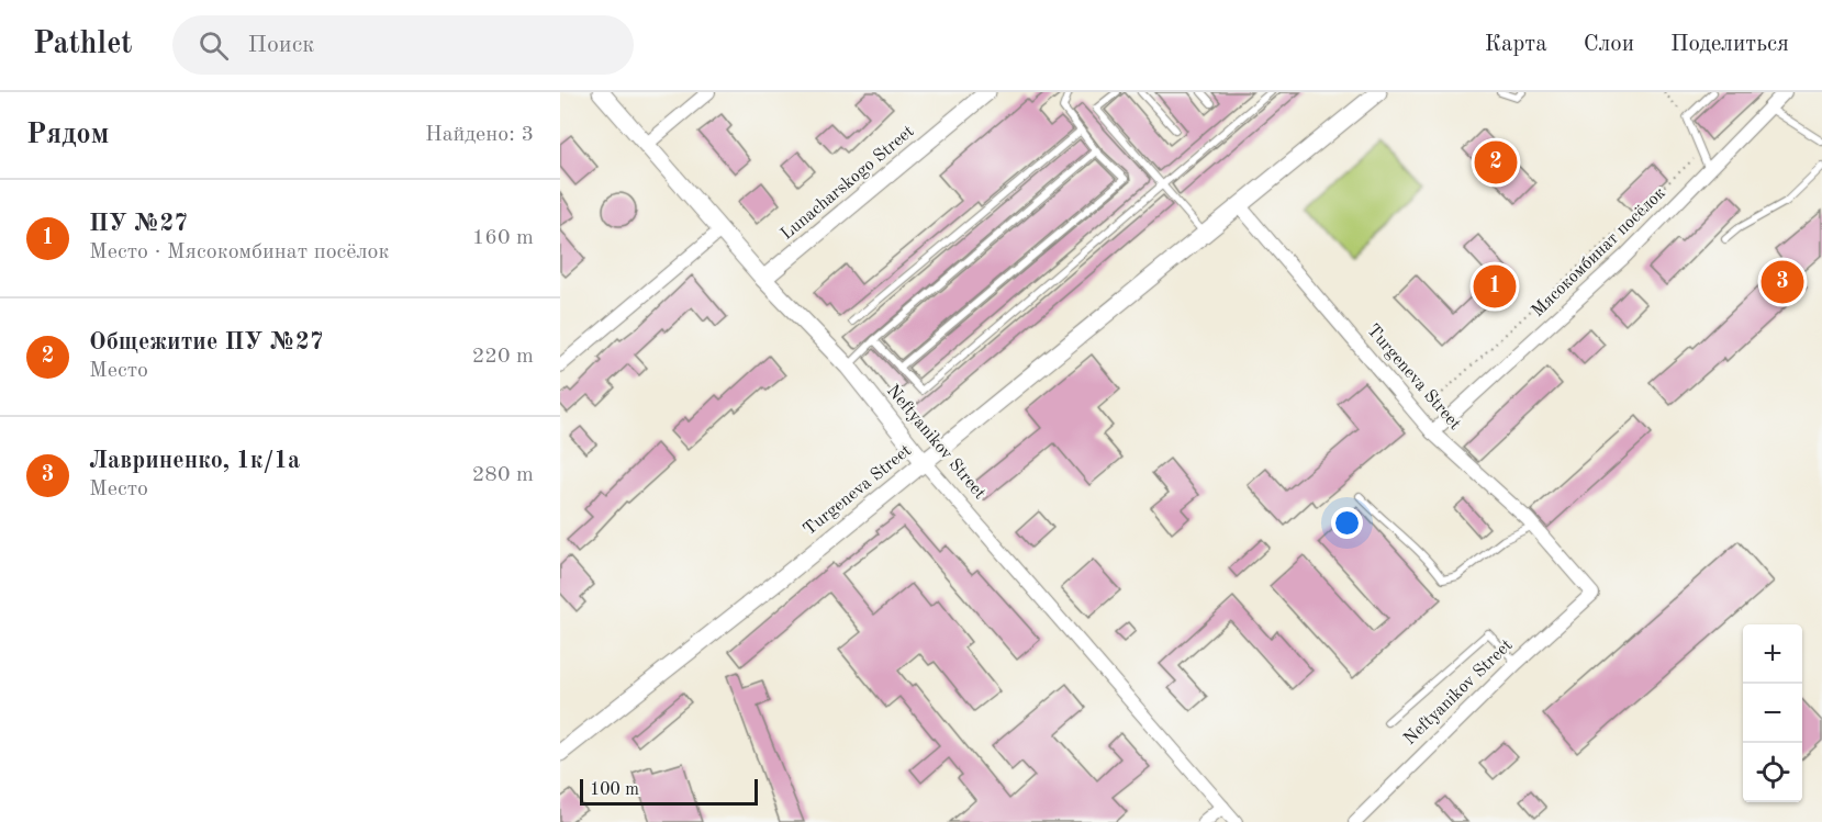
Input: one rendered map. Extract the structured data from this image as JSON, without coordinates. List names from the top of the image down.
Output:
{
  "streets": {
    "street": [
      "Lunacharskogo Street",
      "Мясокомбинат посёлок",
      "Turgeneva Street",
      "Neftyanikov Street"
    ]
  },
  "crossings": [
    ["Lunacharskogo Street", "Neftyanikov Street"],
    ["Мясокомбинат посёлок", "Turgeneva Street"],
    ["Turgeneva Street", "Neftyanikov Street"]
  ],
  "scale_bar": "100 m",
  "page": {
    "header": "Pathlet",
    "search": "Поиск",
    "nav": ["Карта", "Слои", "Поделиться"],
    "heading": ["Рядом", "Найдено: 3"],
    "pins": ["2", "3", "1"],
    "list": [
      {
        "mark": "1",
        "name": "ПУ №27",
        "note": "Место · Мясокомбинат посёлок",
        "value": "160 m"
      },
      {
        "mark": "2",
        "name": "Общежитие ПУ №27",
        "note": "Место",
        "value": "220 m"
      },
      {
        "mark": "3",
        "name": "Лавриненко, 1к/1а",
        "note": "Место",
        "value": "280 m"
      }
    ],
    "map_buttons": ["+", "−"],
    "scale": "100 m"
  }
}
